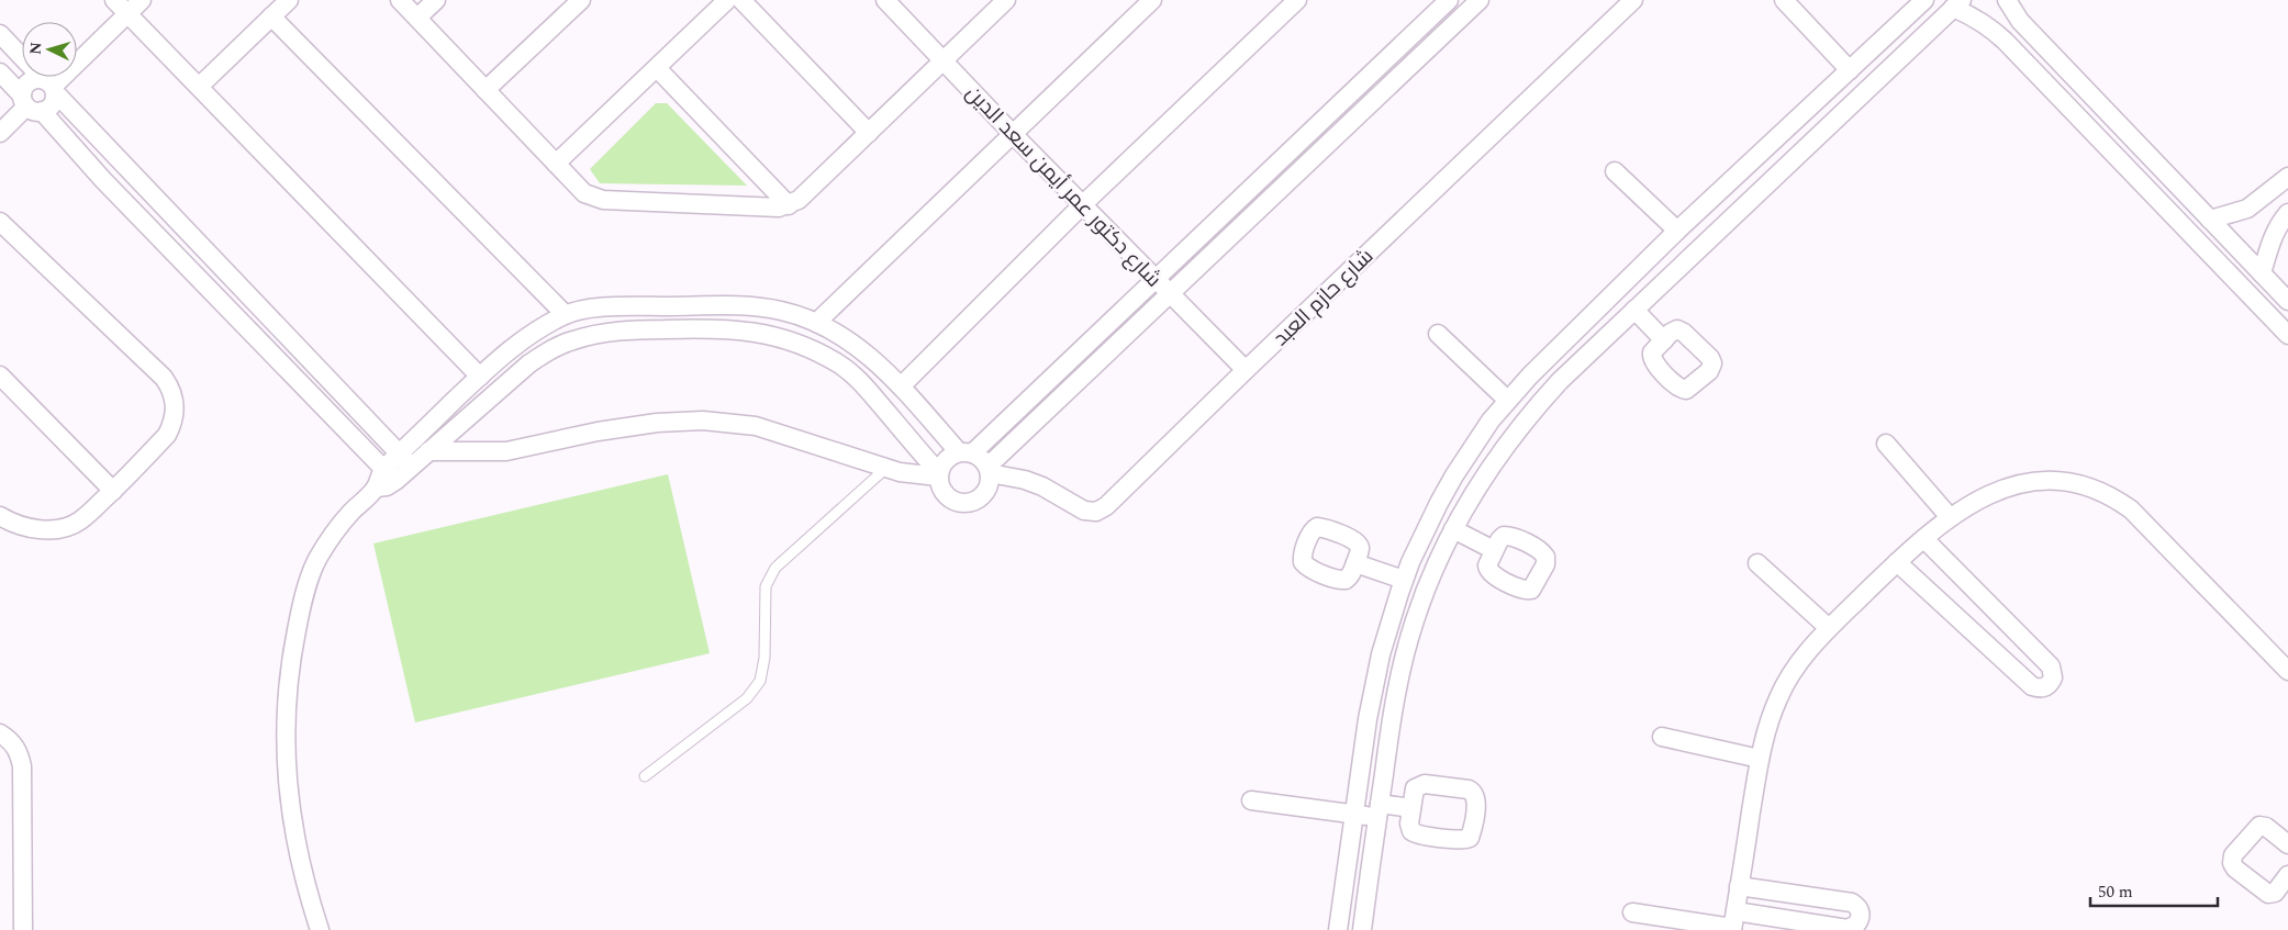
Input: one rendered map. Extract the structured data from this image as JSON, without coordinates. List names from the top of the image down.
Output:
{
  "streets": {
    "street": ["شارع دكتور عمر أيمن سعد الدين", "شارع حازم العبد"]
  },
  "crossings": [
    ["شارع دكتور عمر أيمن سعد الدين", "شارع حازم العبد"]
  ],
  "scale_bar": "50 m",
  "north": "left"
}
